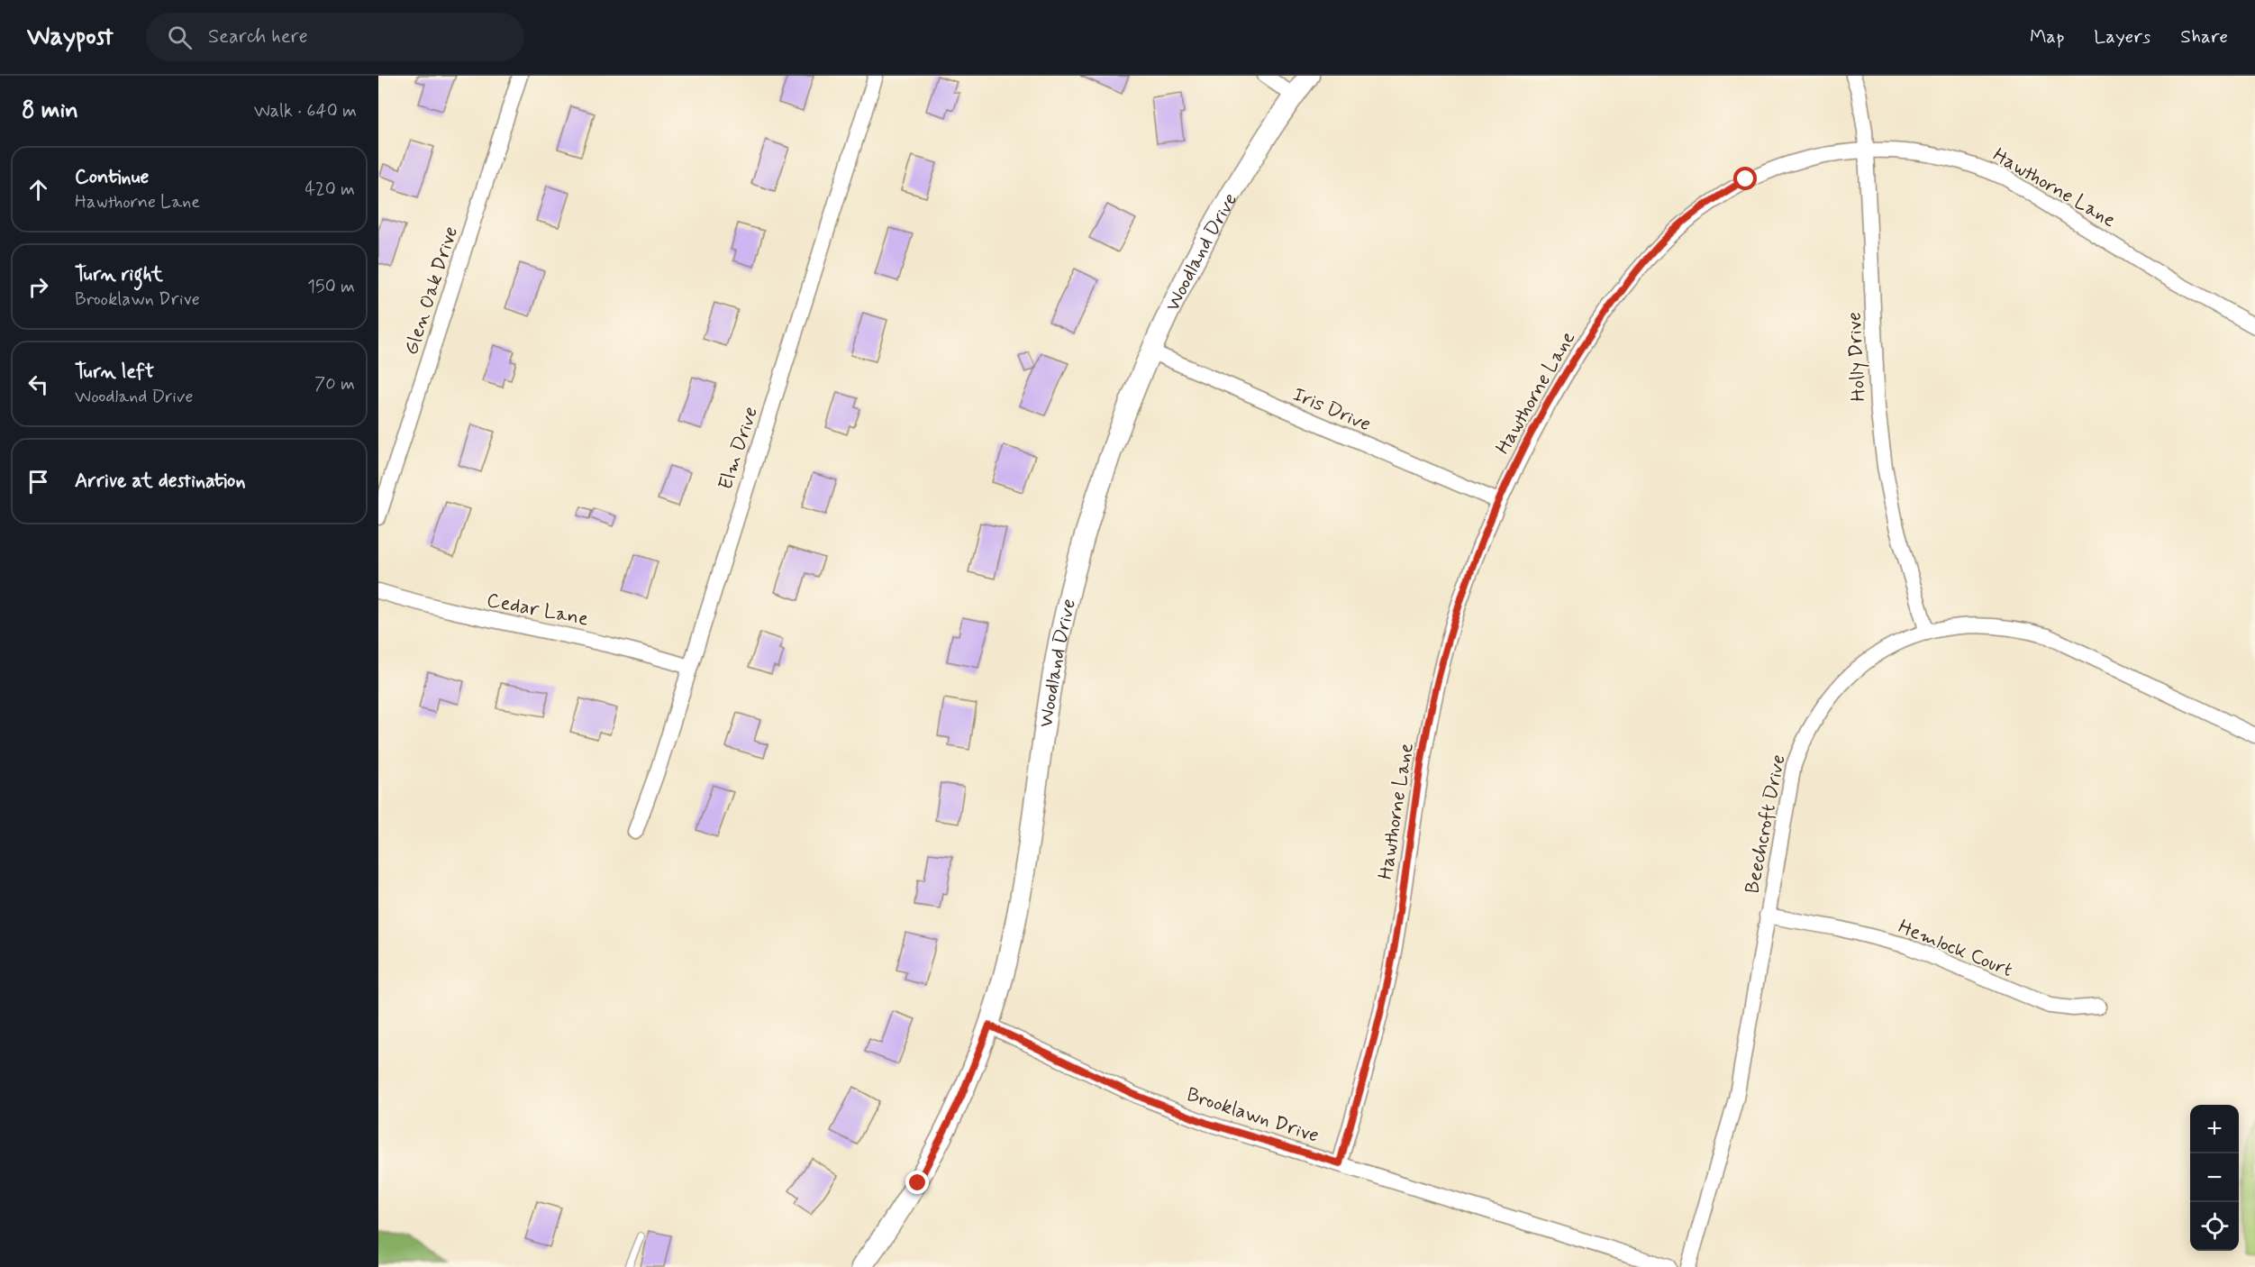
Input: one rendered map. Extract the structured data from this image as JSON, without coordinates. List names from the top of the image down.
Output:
{
  "streets": {
    "street": [
      "Hawthorne Lane",
      "Woodland Drive",
      "Glen Oak Drive",
      "Holly Drive",
      "Iris Drive",
      "Elm Drive",
      "Cedar Lane",
      "Beechcroft Drive",
      "Hemlock Court",
      "Brooklawn Drive"
    ]
  },
  "crossings": [
    ["Hawthorne Lane", "Holly Drive"],
    ["Hawthorne Lane", "Iris Drive"],
    ["Hawthorne Lane", "Brooklawn Drive"],
    ["Woodland Drive", "Iris Drive"],
    ["Woodland Drive", "Brooklawn Drive"],
    ["Holly Drive", "Beechcroft Drive"],
    ["Elm Drive", "Cedar Lane"],
    ["Beechcroft Drive", "Hemlock Court"]
  ],
  "page": {
    "header": "Waypost",
    "search": "Search here",
    "nav": ["Map", "Layers", "Share"],
    "heading": ["8 min", "Walk · 640 m"],
    "list": [
      ["Continue", "Hawthorne Lane", "420 m"],
      ["Turn right", "Brooklawn Drive", "150 m"],
      ["Turn left", "Woodland Drive", "70 m"],
      "Arrive at destination"
    ],
    "map_buttons": ["+", "−"]
  }
}
